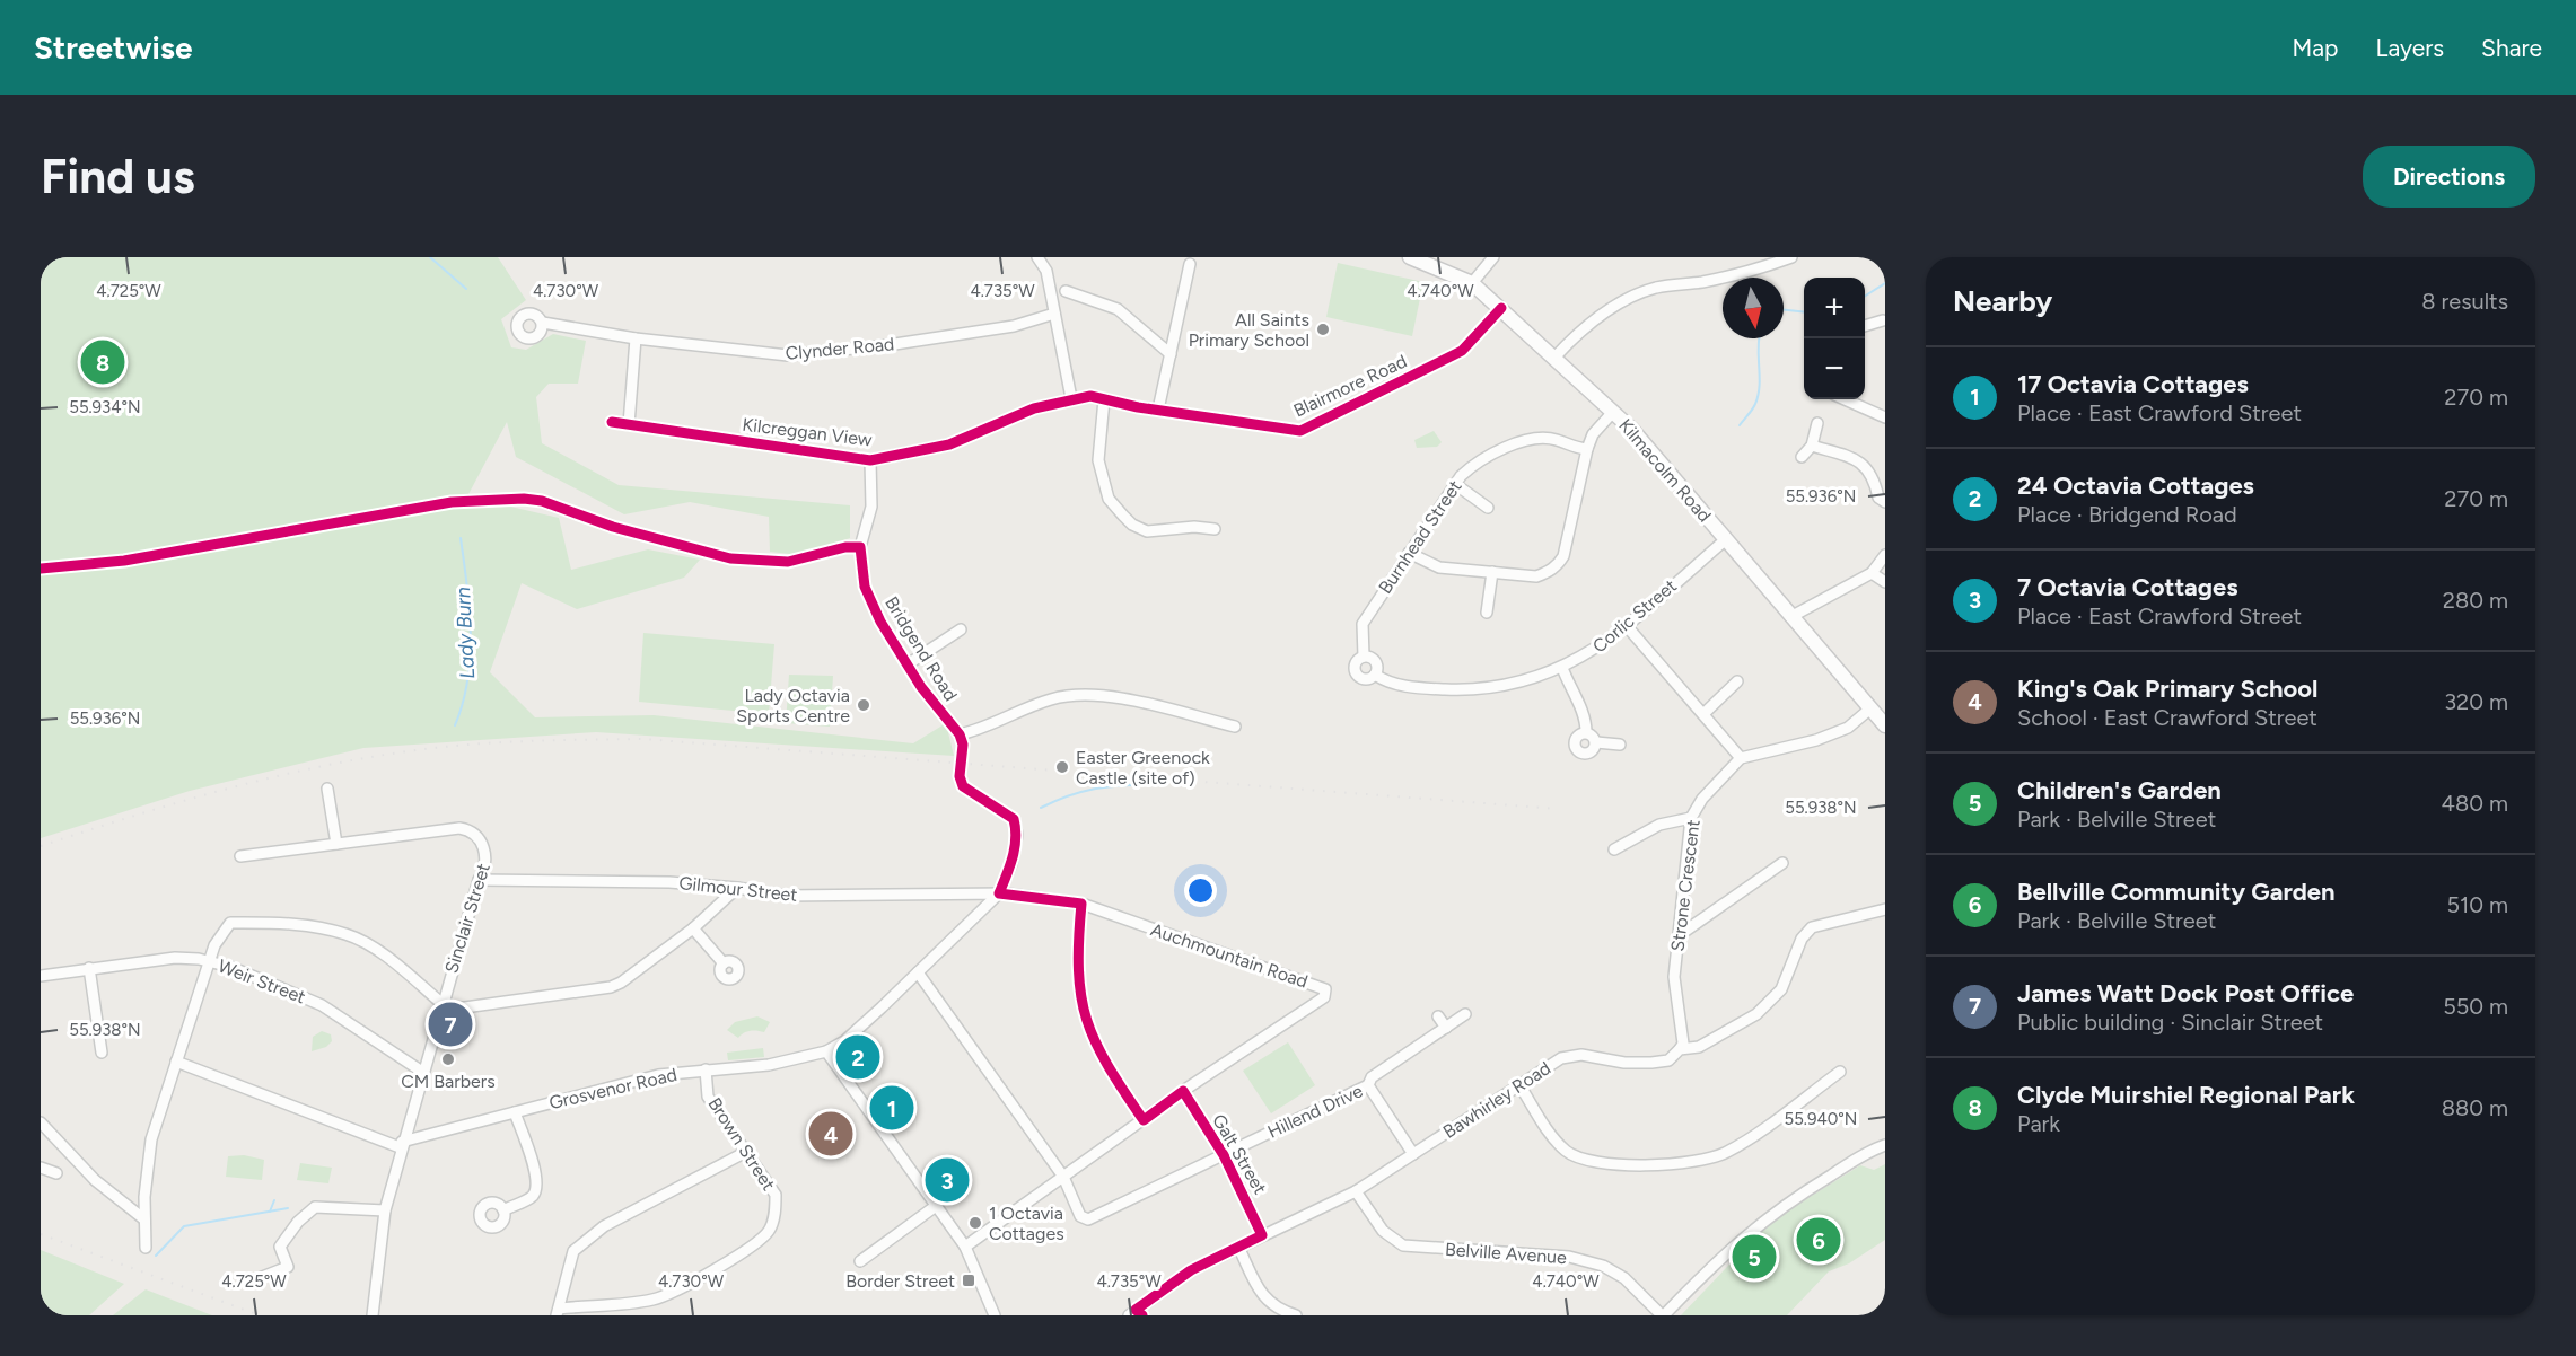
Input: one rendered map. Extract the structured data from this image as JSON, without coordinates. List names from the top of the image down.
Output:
{
  "streets": {
    "main road": ["Kilmacolm Road"],
    "street": [
      "Clynder Road",
      "Blairmore Road",
      "Kilcreggan View",
      "Burnhead Street",
      "Corlic Street",
      "Bridgend Road",
      "Strone Crescent",
      "Gilmour Street",
      "Sinclair Street",
      "Auchmountain Road",
      "Weir Street",
      "Grosvenor Road",
      "Bawhirley Road",
      "Hillend Drive",
      "Brown Street",
      "Galt Street",
      "Belville Avenue"
    ]
  },
  "crossings": [
    ["Blairmore Road", "Kilcreggan View"],
    ["Blairmore Road", "Kilmacolm Road"],
    ["Kilcreggan View", "Bridgend Road"],
    ["Kilmacolm Road", "Corlic Street"],
    ["Burnhead Street", "Corlic Street"],
    ["Strone Crescent", "Bawhirley Road"],
    ["Gilmour Street", "Sinclair Street"],
    ["Gilmour Street", "Auchmountain Road"],
    ["Sinclair Street", "Weir Street"],
    ["Sinclair Street", "Grosvenor Road"],
    ["Auchmountain Road", "Galt Street"],
    ["Grosvenor Road", "Brown Street"],
    ["Bawhirley Road", "Hillend Drive"],
    ["Bawhirley Road", "Galt Street"],
    ["Bawhirley Road", "Belville Avenue"],
    ["Hillend Drive", "Galt Street"]
  ],
  "water": ["Lady Burn"],
  "places": {
    "other": [
      "All Saints Primary School",
      "Lady Octavia Sports Centre",
      "Easter Greenock Castle (site of)",
      "CM Barbers",
      "1 Octavia Cottages"
    ],
    "transit": ["Border Street"]
  },
  "north": "bottom",
  "page": {
    "header": "Streetwise",
    "nav": ["Map", "Layers", "Share"],
    "buttons": "Directions",
    "title": "Find us",
    "heading": ["Nearby", "8 results"],
    "map_buttons": ["+", "−"],
    "pins": [
      "8",
      "7",
      "2",
      "1",
      "4",
      "3",
      "6",
      "5"
    ],
    "list": [
      {
        "mark": "1",
        "name": "17 Octavia Cottages",
        "note": "Place · East Crawford Street",
        "value": "270 m"
      },
      {
        "mark": "2",
        "name": "24 Octavia Cottages",
        "note": "Place · Bridgend Road",
        "value": "270 m"
      },
      {
        "mark": "3",
        "name": "7 Octavia Cottages",
        "note": "Place · East Crawford Street",
        "value": "280 m"
      },
      {
        "mark": "4",
        "name": "King's Oak Primary School",
        "note": "School · East Crawford Street",
        "value": "320 m"
      },
      {
        "mark": "5",
        "name": "Children's Garden",
        "note": "Park · Belville Street",
        "value": "480 m"
      },
      {
        "mark": "6",
        "name": "Bellville Community Garden",
        "note": "Park · Belville Street",
        "value": "510 m"
      },
      {
        "mark": "7",
        "name": "James Watt Dock Post Office",
        "note": "Public building · Sinclair Street",
        "value": "550 m"
      },
      {
        "mark": "8",
        "name": "Clyde Muirshiel Regional Park",
        "note": "Park",
        "value": "880 m"
      }
    ]
  },
  "coordinates": [
    "4.725°W",
    "4.730°W",
    "4.735°W",
    "4.740°W",
    "55.934°N",
    "55.936°N",
    "55.938°N",
    "55.940°N"
  ]
}
